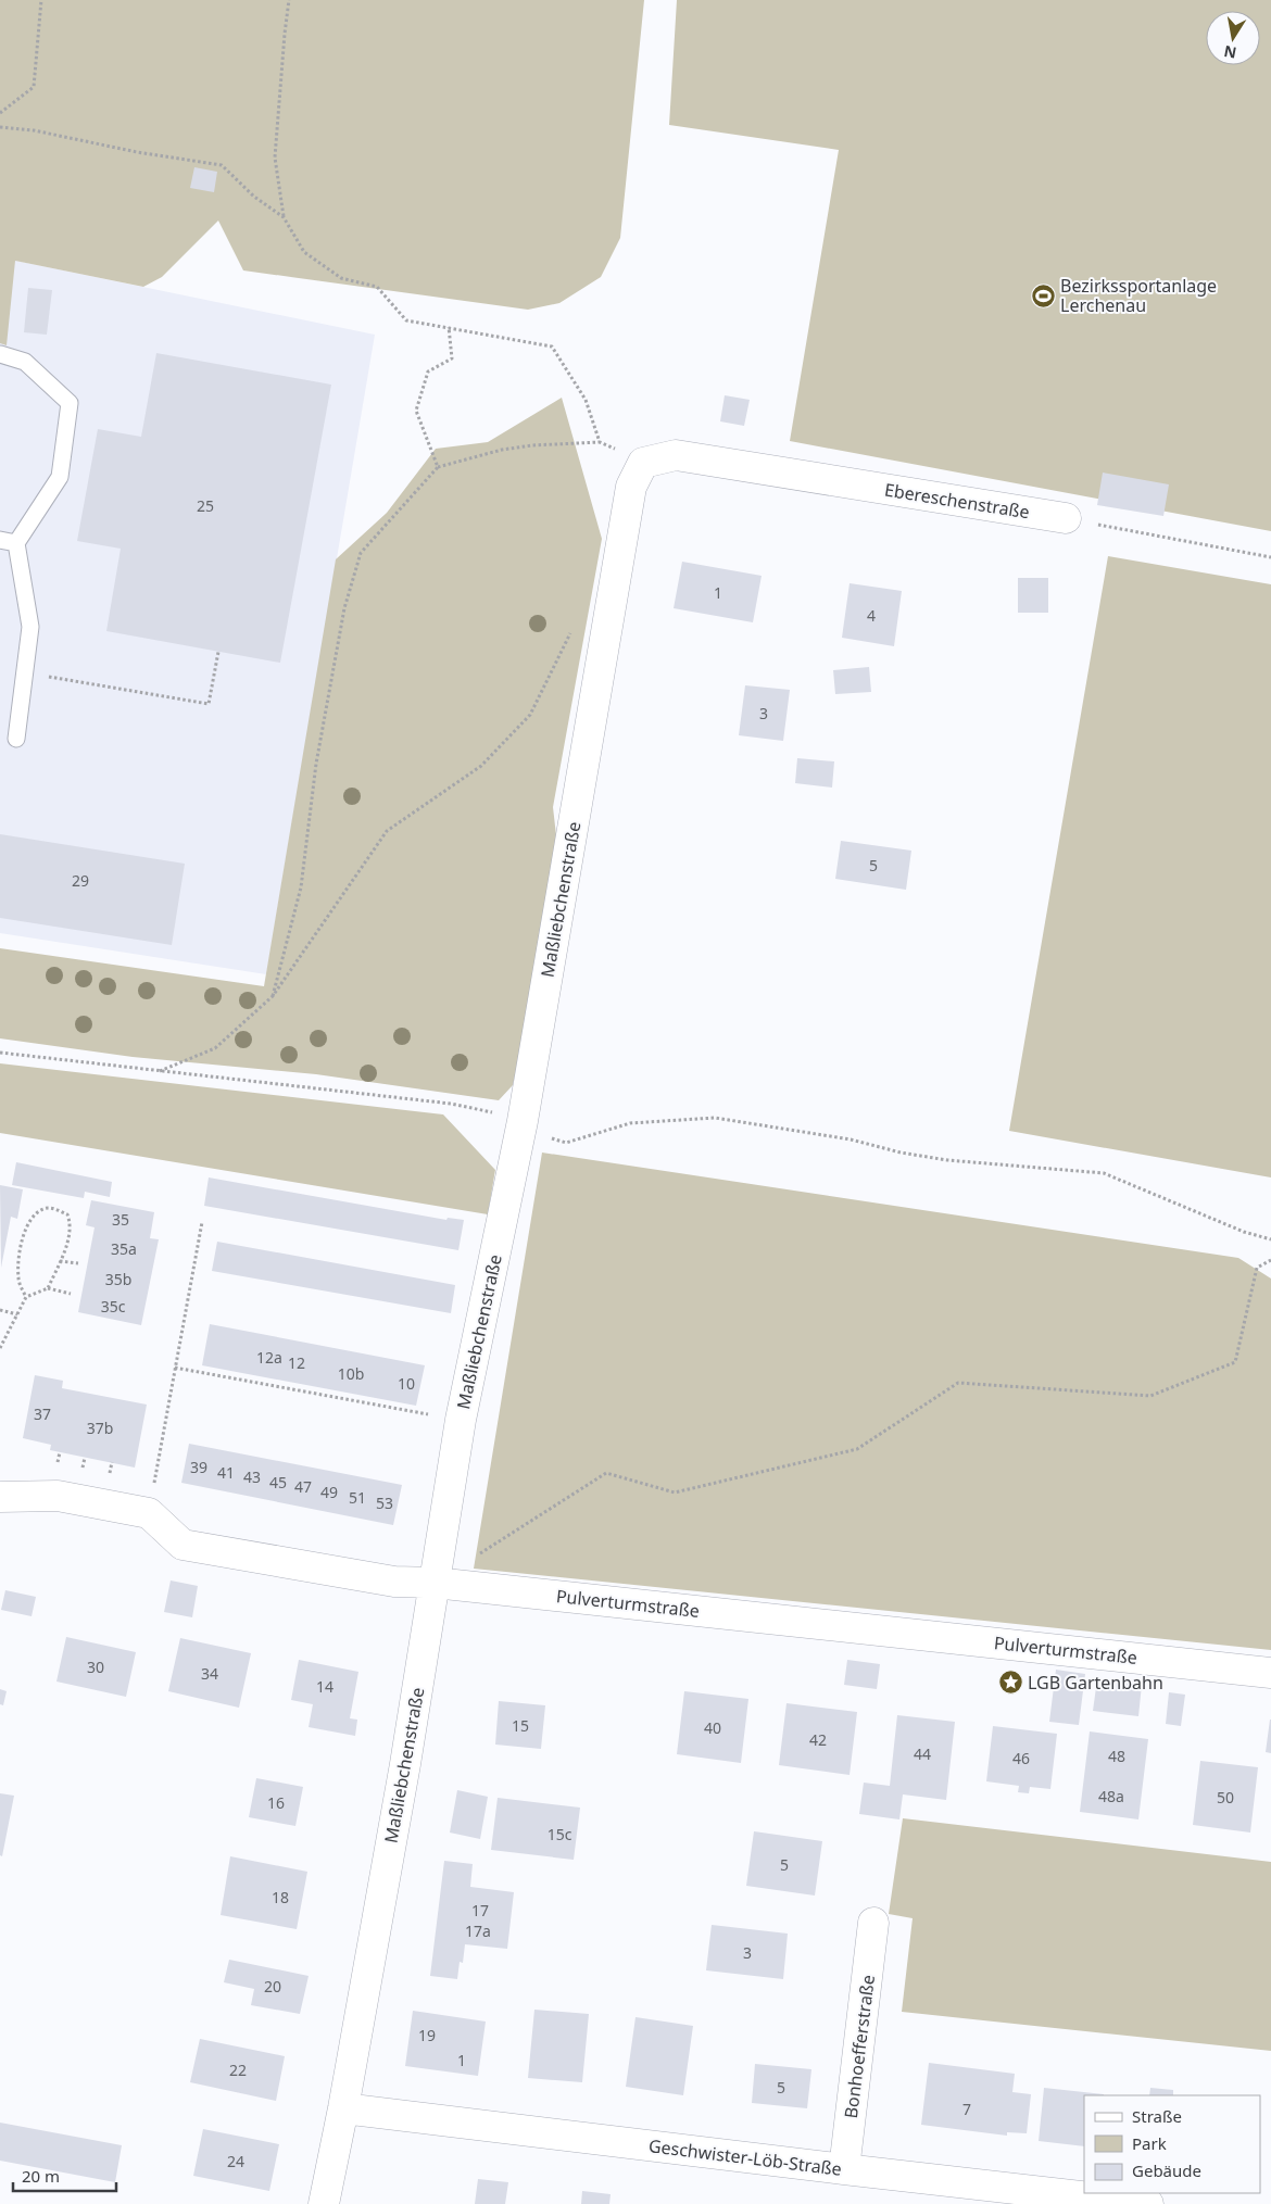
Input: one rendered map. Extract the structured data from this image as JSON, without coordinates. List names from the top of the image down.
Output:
{
  "streets": {
    "street": [
      "Ebereschenstraße",
      "Maßliebchenstraße",
      "Pulverturmstraße",
      "Bonhoefferstraße",
      "Geschwister-Löb-Straße"
    ]
  },
  "crossings": [
    ["Ebereschenstraße", "Maßliebchenstraße"],
    ["Maßliebchenstraße", "Pulverturmstraße"],
    ["Maßliebchenstraße", "Geschwister-Löb-Straße"],
    ["Bonhoefferstraße", "Geschwister-Löb-Straße"]
  ],
  "places": {
    "sports": ["Bezirkssportanlage Lerchenau"],
    "place": ["LGB Gartenbahn"]
  },
  "house_numbers": [
    "25",
    "1",
    "4",
    "3",
    "5",
    "29",
    "35",
    "35a",
    "35b",
    "35c",
    "12a",
    "12",
    "10b",
    "10",
    "37",
    "37b",
    "39",
    "41",
    "43",
    "45",
    "47",
    "49",
    "51",
    "53",
    "30",
    "34",
    "14",
    "15",
    "40",
    "42",
    "44",
    "48",
    "46",
    "48a",
    "50",
    "16",
    "15c",
    "5",
    "18",
    "17",
    "17a",
    "3",
    "20",
    "19",
    "1",
    "22",
    "5",
    "7",
    "24"
  ],
  "legend": ["Straße", "Park", "Gebäude"],
  "scale_bar": "20 m",
  "north": "bottom"
}
